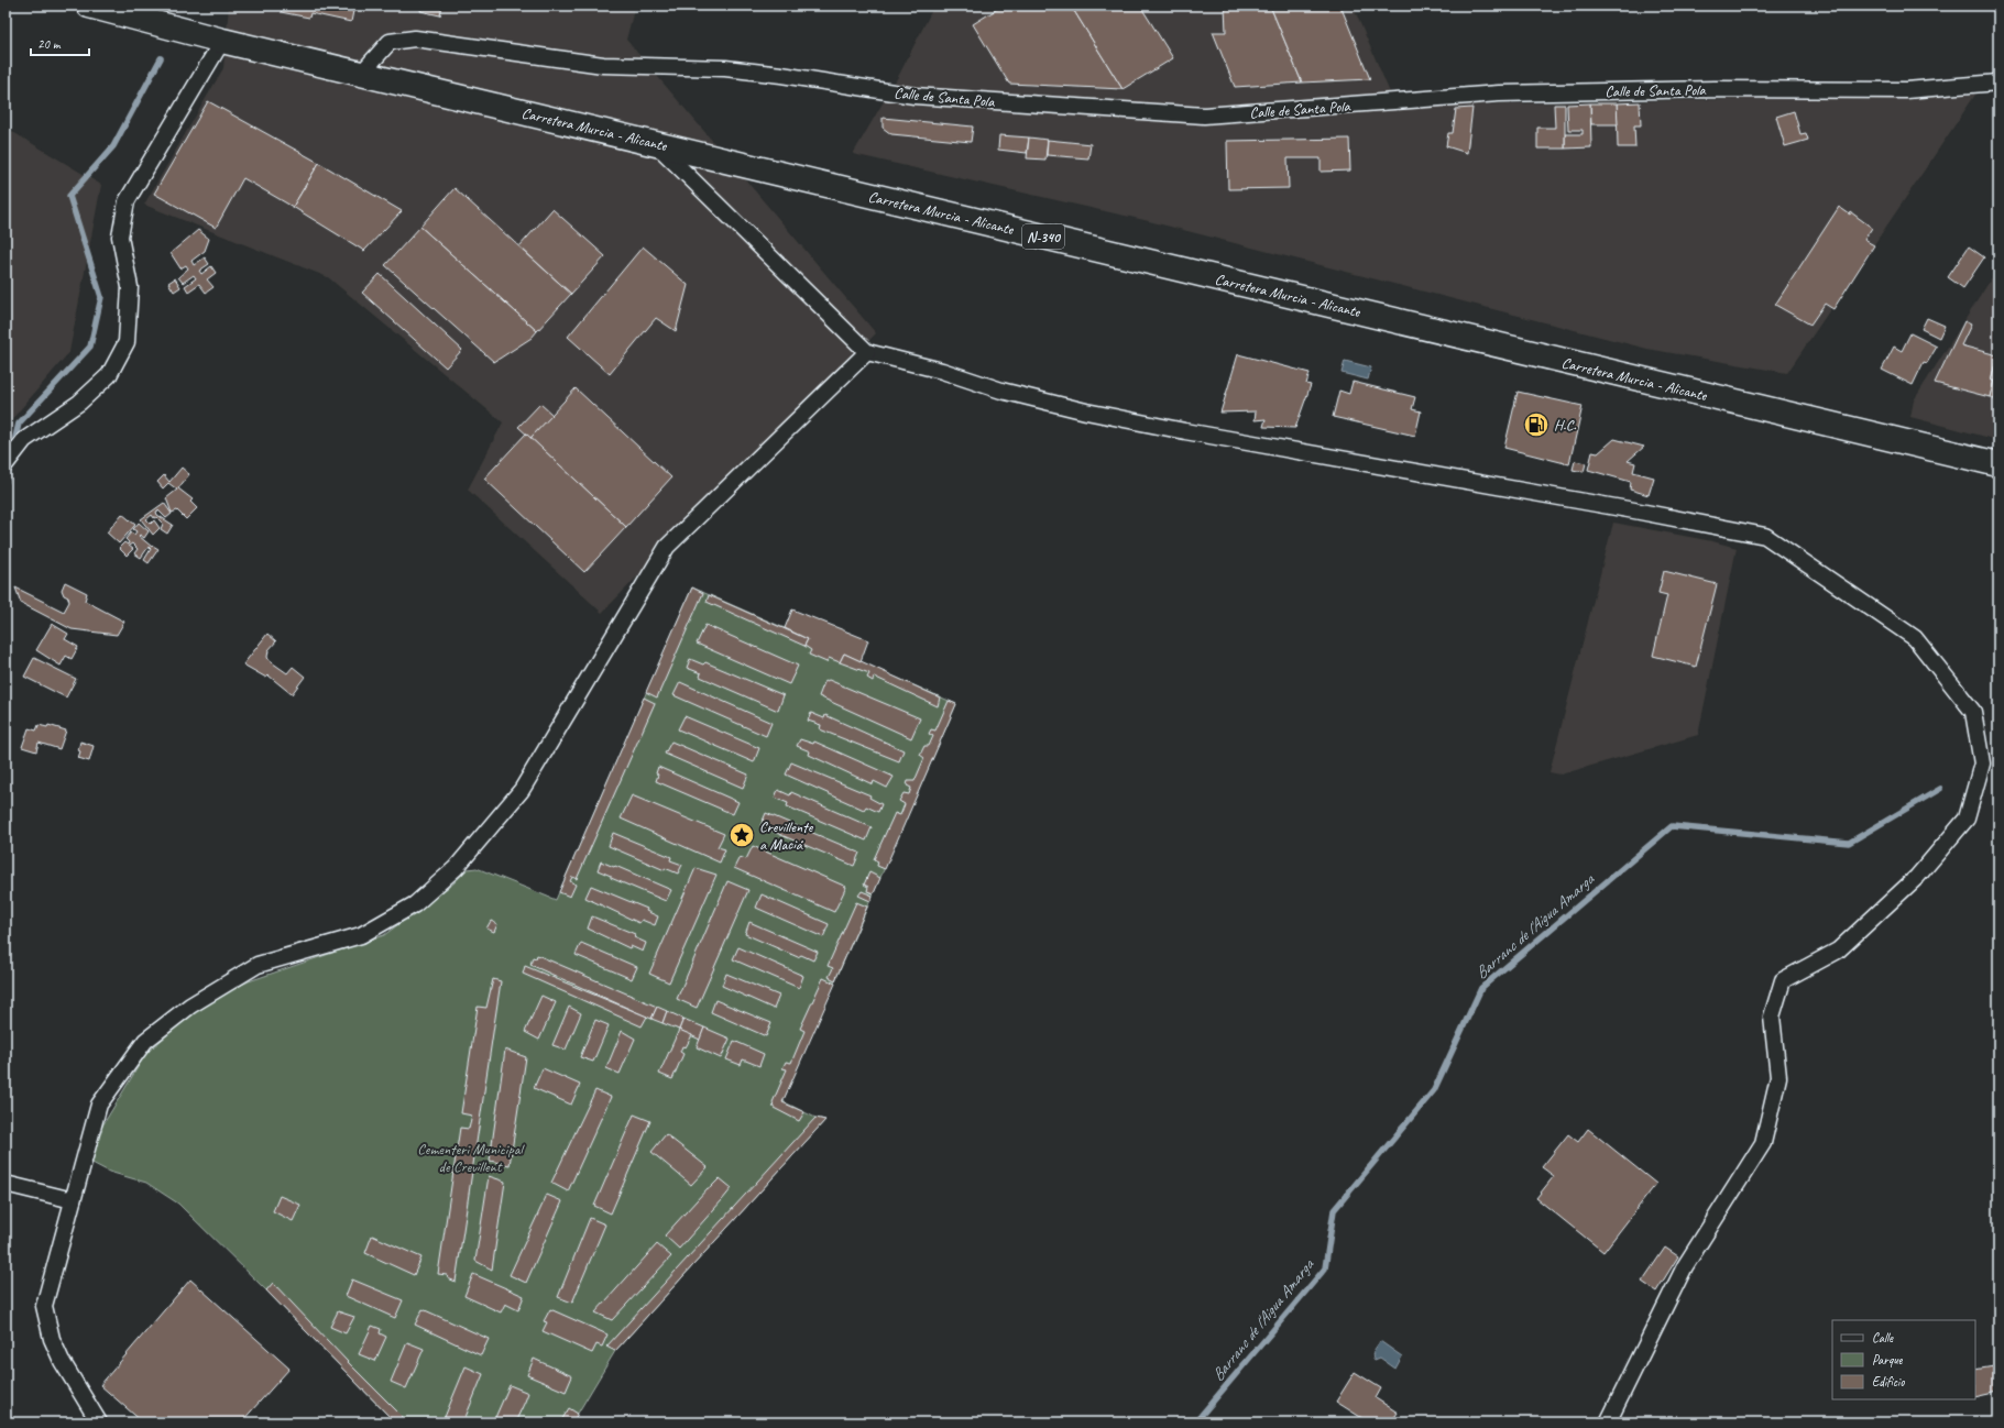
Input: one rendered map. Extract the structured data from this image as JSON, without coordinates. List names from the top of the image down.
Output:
{
  "streets": {
    "highway": ["Carretera Murcia - Alicante", "N-340"],
    "street": ["Calle de Santa Pola"]
  },
  "crossings": [
    ["Calle de Santa Pola", "Carretera Murcia - Alicante"]
  ],
  "water": ["Barranc de l'Aigua Amarga"],
  "parks": ["Cementeri Municipal de Crevillent"],
  "places": {
    "fuel station": ["H.C."],
    "place": ["Crevillente a Maciá"]
  },
  "legend": ["Calle", "Parque", "Edificio"],
  "scale_bar": "20 m"
}
